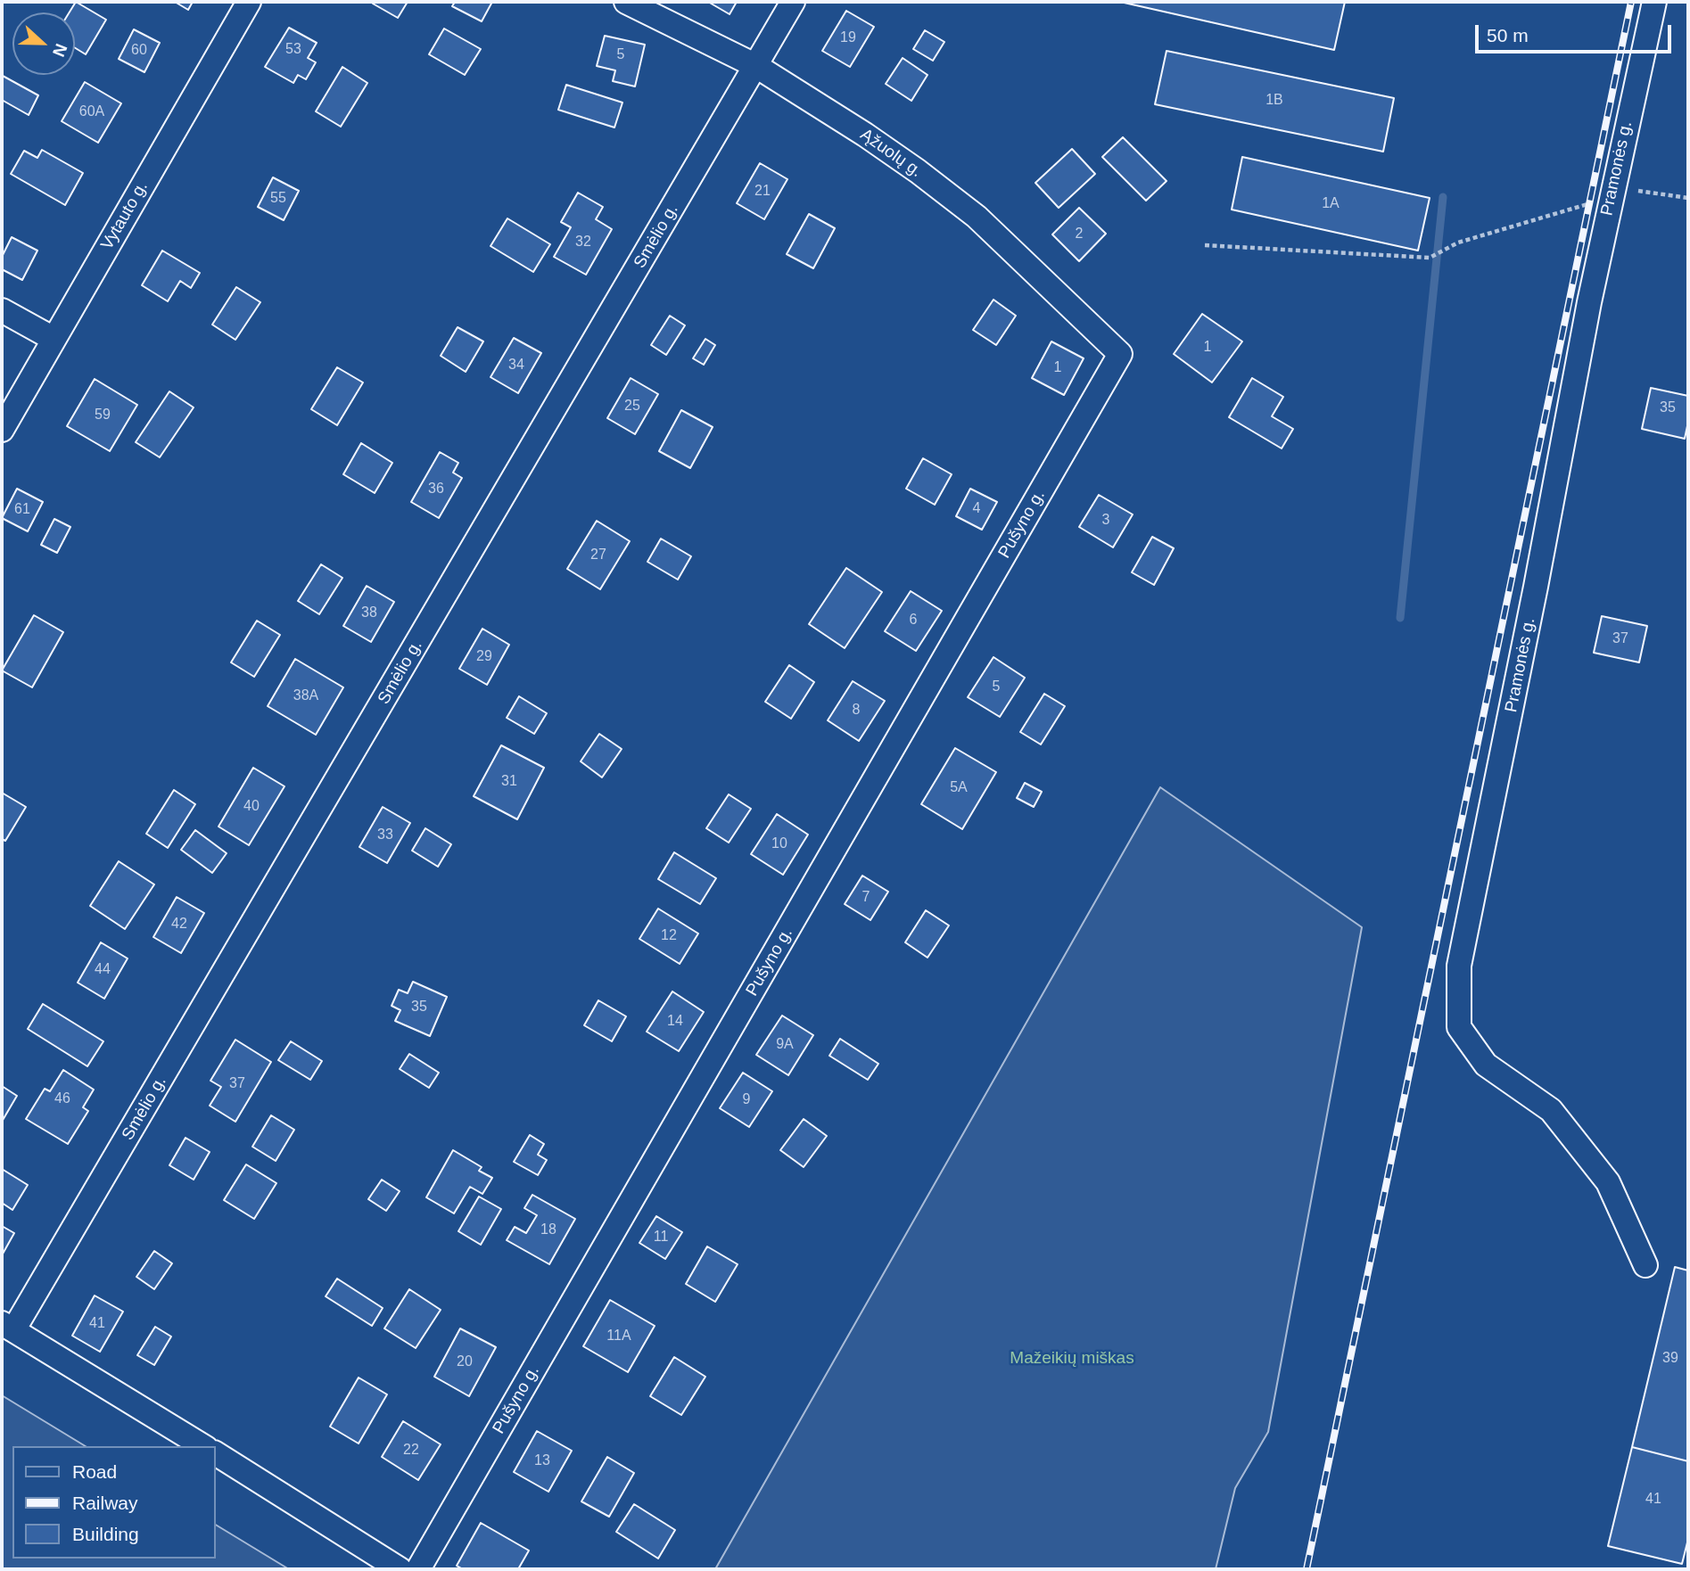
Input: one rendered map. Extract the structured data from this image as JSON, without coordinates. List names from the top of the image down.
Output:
{
  "streets": {
    "street": [
      "Ąžuolų g.",
      "Pramonės g.",
      "Vytauto g.",
      "Smėlio g.",
      "Pušyno g."
    ]
  },
  "crossings": [
    ["Ąžuolų g.", "Smėlio g."],
    ["Ąžuolų g.", "Pušyno g."]
  ],
  "parks": ["Mažeikių miškas"],
  "house_numbers": [
    "19",
    "53",
    "60",
    "5",
    "1B",
    "60A",
    "21",
    "55",
    "1A",
    "2",
    "32",
    "1",
    "34",
    "1",
    "25",
    "35",
    "59",
    "36",
    "4",
    "61",
    "3",
    "27",
    "38",
    "6",
    "37",
    "29",
    "5",
    "38A",
    "8",
    "31",
    "5A",
    "40",
    "33",
    "10",
    "7",
    "42",
    "12",
    "44",
    "35",
    "14",
    "9A",
    "37",
    "46",
    "9",
    "18",
    "11",
    "41",
    "11A",
    "39",
    "20",
    "22",
    "13",
    "41"
  ],
  "legend": ["Road", "Railway", "Building"],
  "scale_bar": "50 m",
  "north": "right"
}
